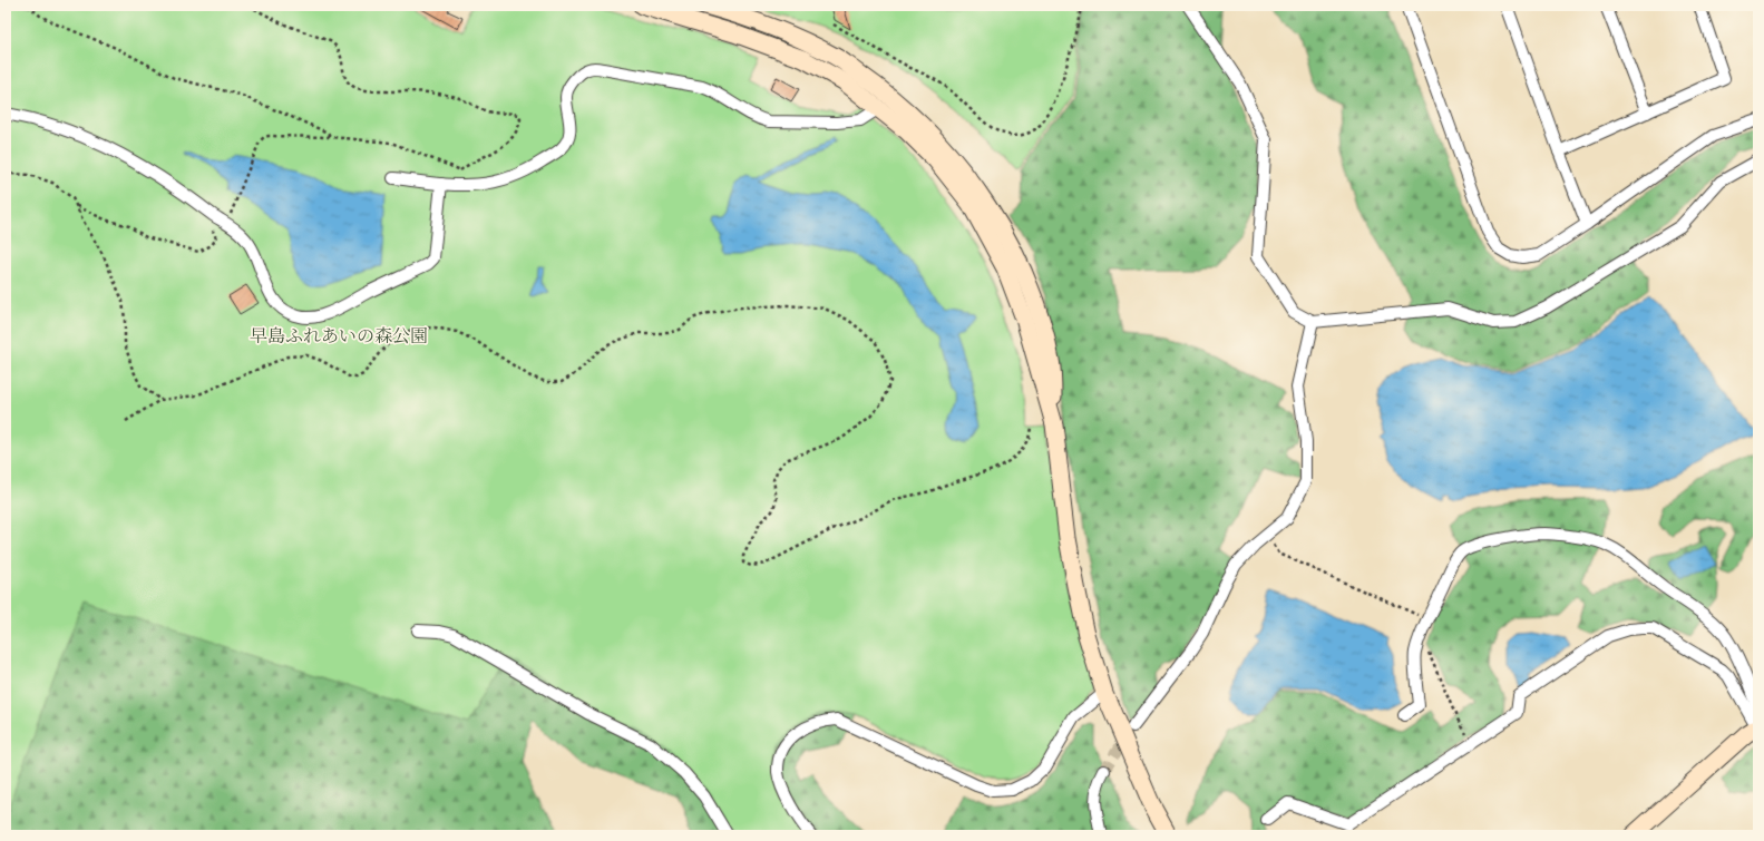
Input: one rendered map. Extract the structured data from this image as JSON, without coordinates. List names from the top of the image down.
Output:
{
  "parks": ["早島ふれあいの森公園"]
}
